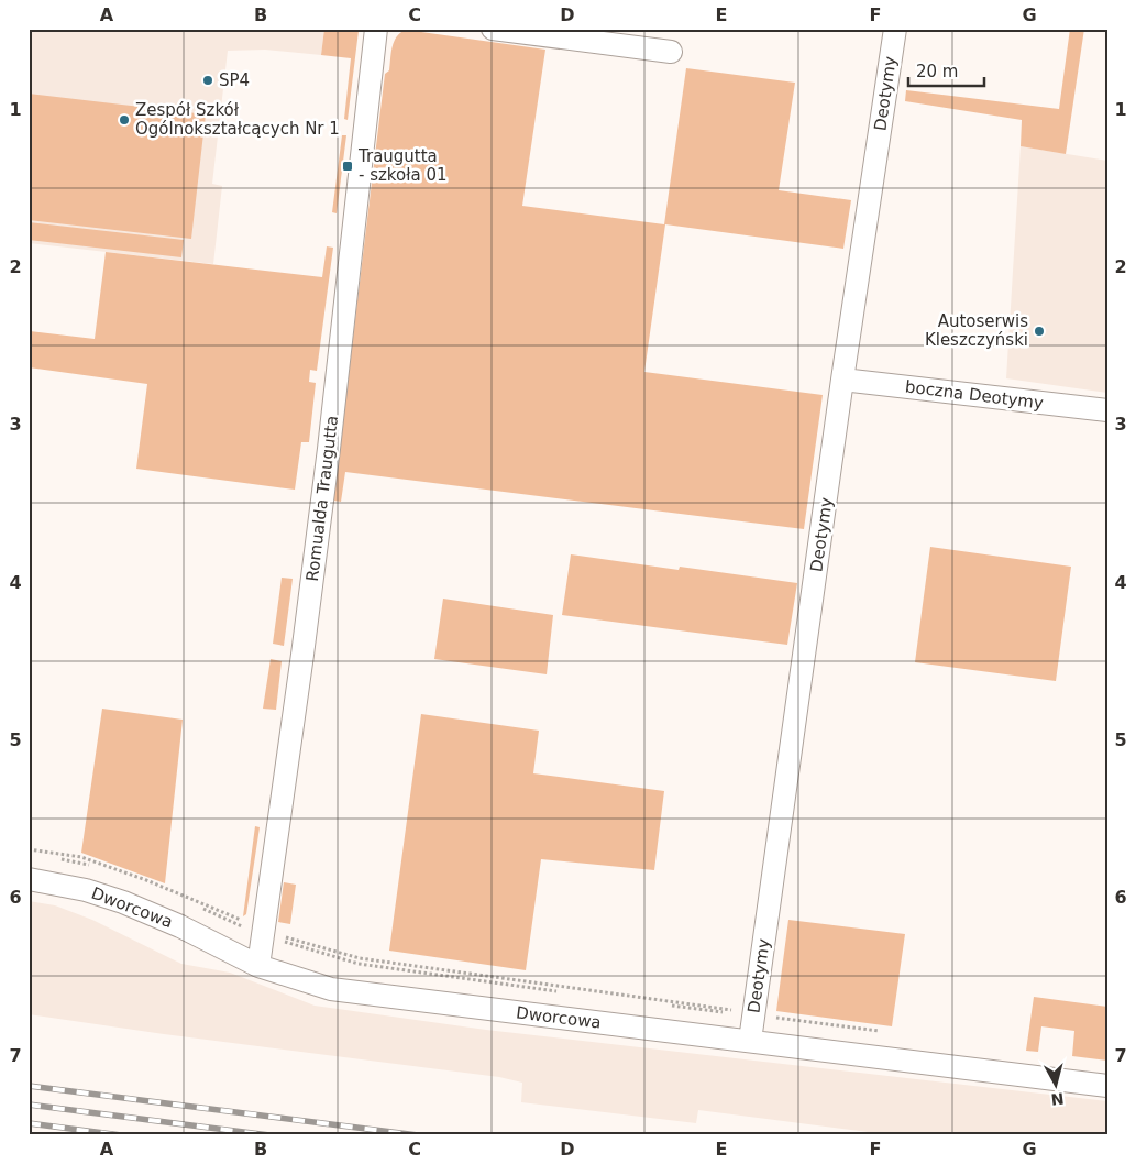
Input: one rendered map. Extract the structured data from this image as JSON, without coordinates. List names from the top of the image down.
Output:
{
  "streets": {
    "street": [
      "Deotymy",
      "boczna Deotymy",
      "Romualda Traugutta",
      "Dworcowa"
    ]
  },
  "crossings": [
    ["Deotymy", "boczna Deotymy"],
    ["Deotymy", "Dworcowa"],
    ["Romualda Traugutta", "Dworcowa"]
  ],
  "places": {
    "other": ["SP4", "Zespół Szkół Ogólnokształcących Nr 1", "Autoserwis Kleszczyński"],
    "transit": ["Traugutta - szkoła 01"]
  },
  "scale_bar": "20 m",
  "north": "bottom",
  "grid": {
    "columns": [
      "A",
      "B",
      "C",
      "D",
      "E",
      "F",
      "G"
    ],
    "rows": [
      "1",
      "2",
      "3",
      "4",
      "5",
      "6",
      "7"
    ]
  }
}
